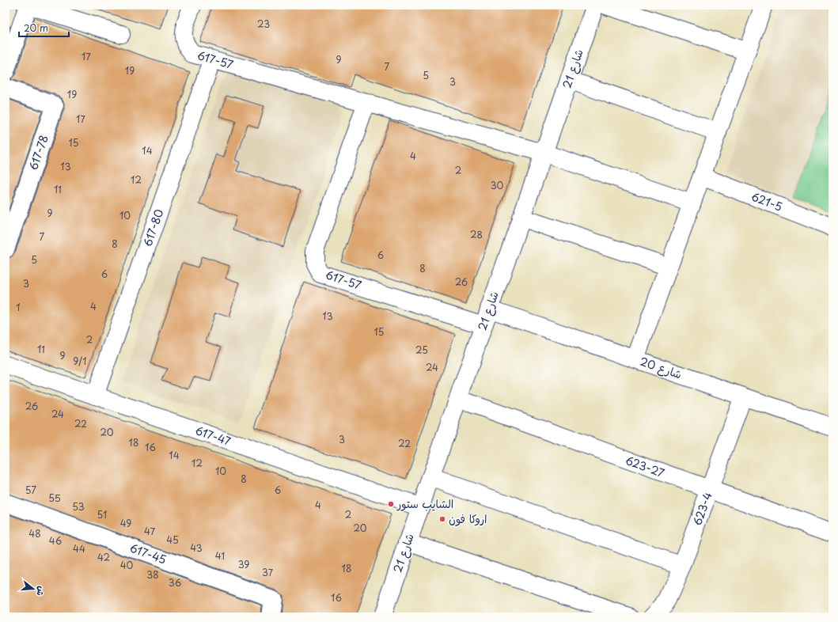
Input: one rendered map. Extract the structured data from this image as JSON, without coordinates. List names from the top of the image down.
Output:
{
  "streets": {
    "street": [
      "617-57",
      "شارع 21",
      "617-78",
      "621-5",
      "617-80",
      "شارع 20",
      "617-47",
      "623-27",
      "623-4",
      "617-45"
    ]
  },
  "crossings": [
    ["617-57", "شارع 21"],
    ["617-57", "617-80"],
    ["شارع 21", "شارع 20"],
    ["شارع 21", "617-47"],
    ["شارع 21", "623-27"],
    ["617-80", "617-47"],
    ["شارع 20", "623-4"],
    ["623-27", "623-4"]
  ],
  "places": ["الشايب ستور", "اروكا فون"],
  "house_numbers": [
    "23",
    "17",
    "9",
    "7",
    "19",
    "5",
    "3",
    "19",
    "17",
    "15",
    "14",
    "4",
    "13",
    "2",
    "12",
    "30",
    "11",
    "9",
    "10",
    "28",
    "7",
    "8",
    "6",
    "5",
    "8",
    "6",
    "26",
    "3",
    "4",
    "1",
    "13",
    "15",
    "2",
    "11",
    "25",
    "9",
    "9/1",
    "24",
    "26",
    "24",
    "22",
    "20",
    "3",
    "18",
    "22",
    "16",
    "14",
    "12",
    "10",
    "8",
    "57",
    "6",
    "55",
    "4",
    "53",
    "51",
    "2",
    "49",
    "20",
    "47",
    "48",
    "45",
    "46",
    "43",
    "44",
    "41",
    "42",
    "39",
    "40",
    "18",
    "37",
    "38",
    "36",
    "16"
  ],
  "scale_bar": "20 m",
  "north": "right"
}
